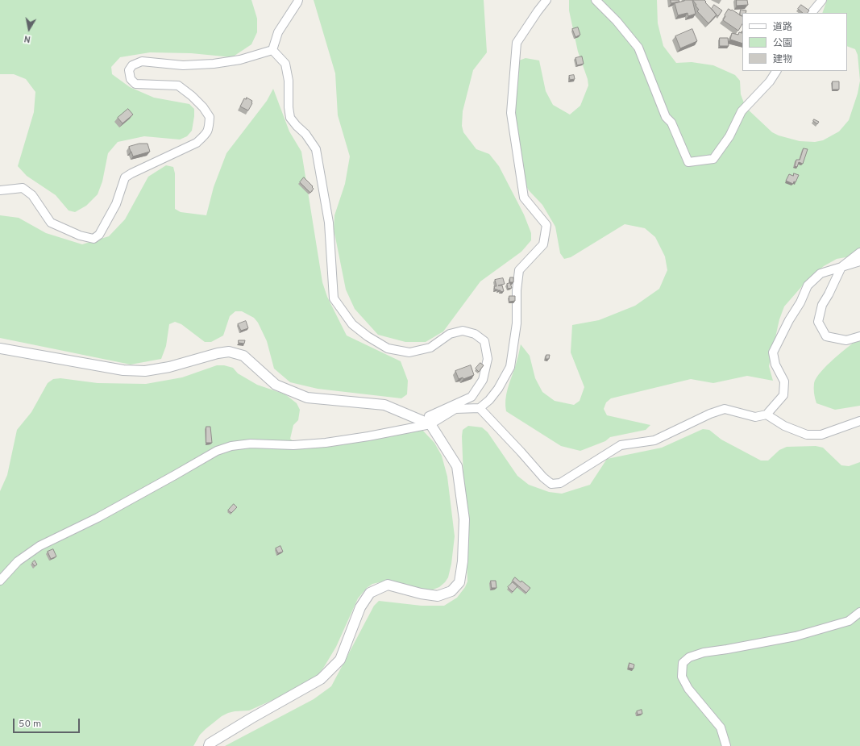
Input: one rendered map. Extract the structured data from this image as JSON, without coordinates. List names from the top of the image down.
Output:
{
  "legend": ["道路", "公園", "建物"],
  "scale_bar": "50 m",
  "north": "bottom"
}
